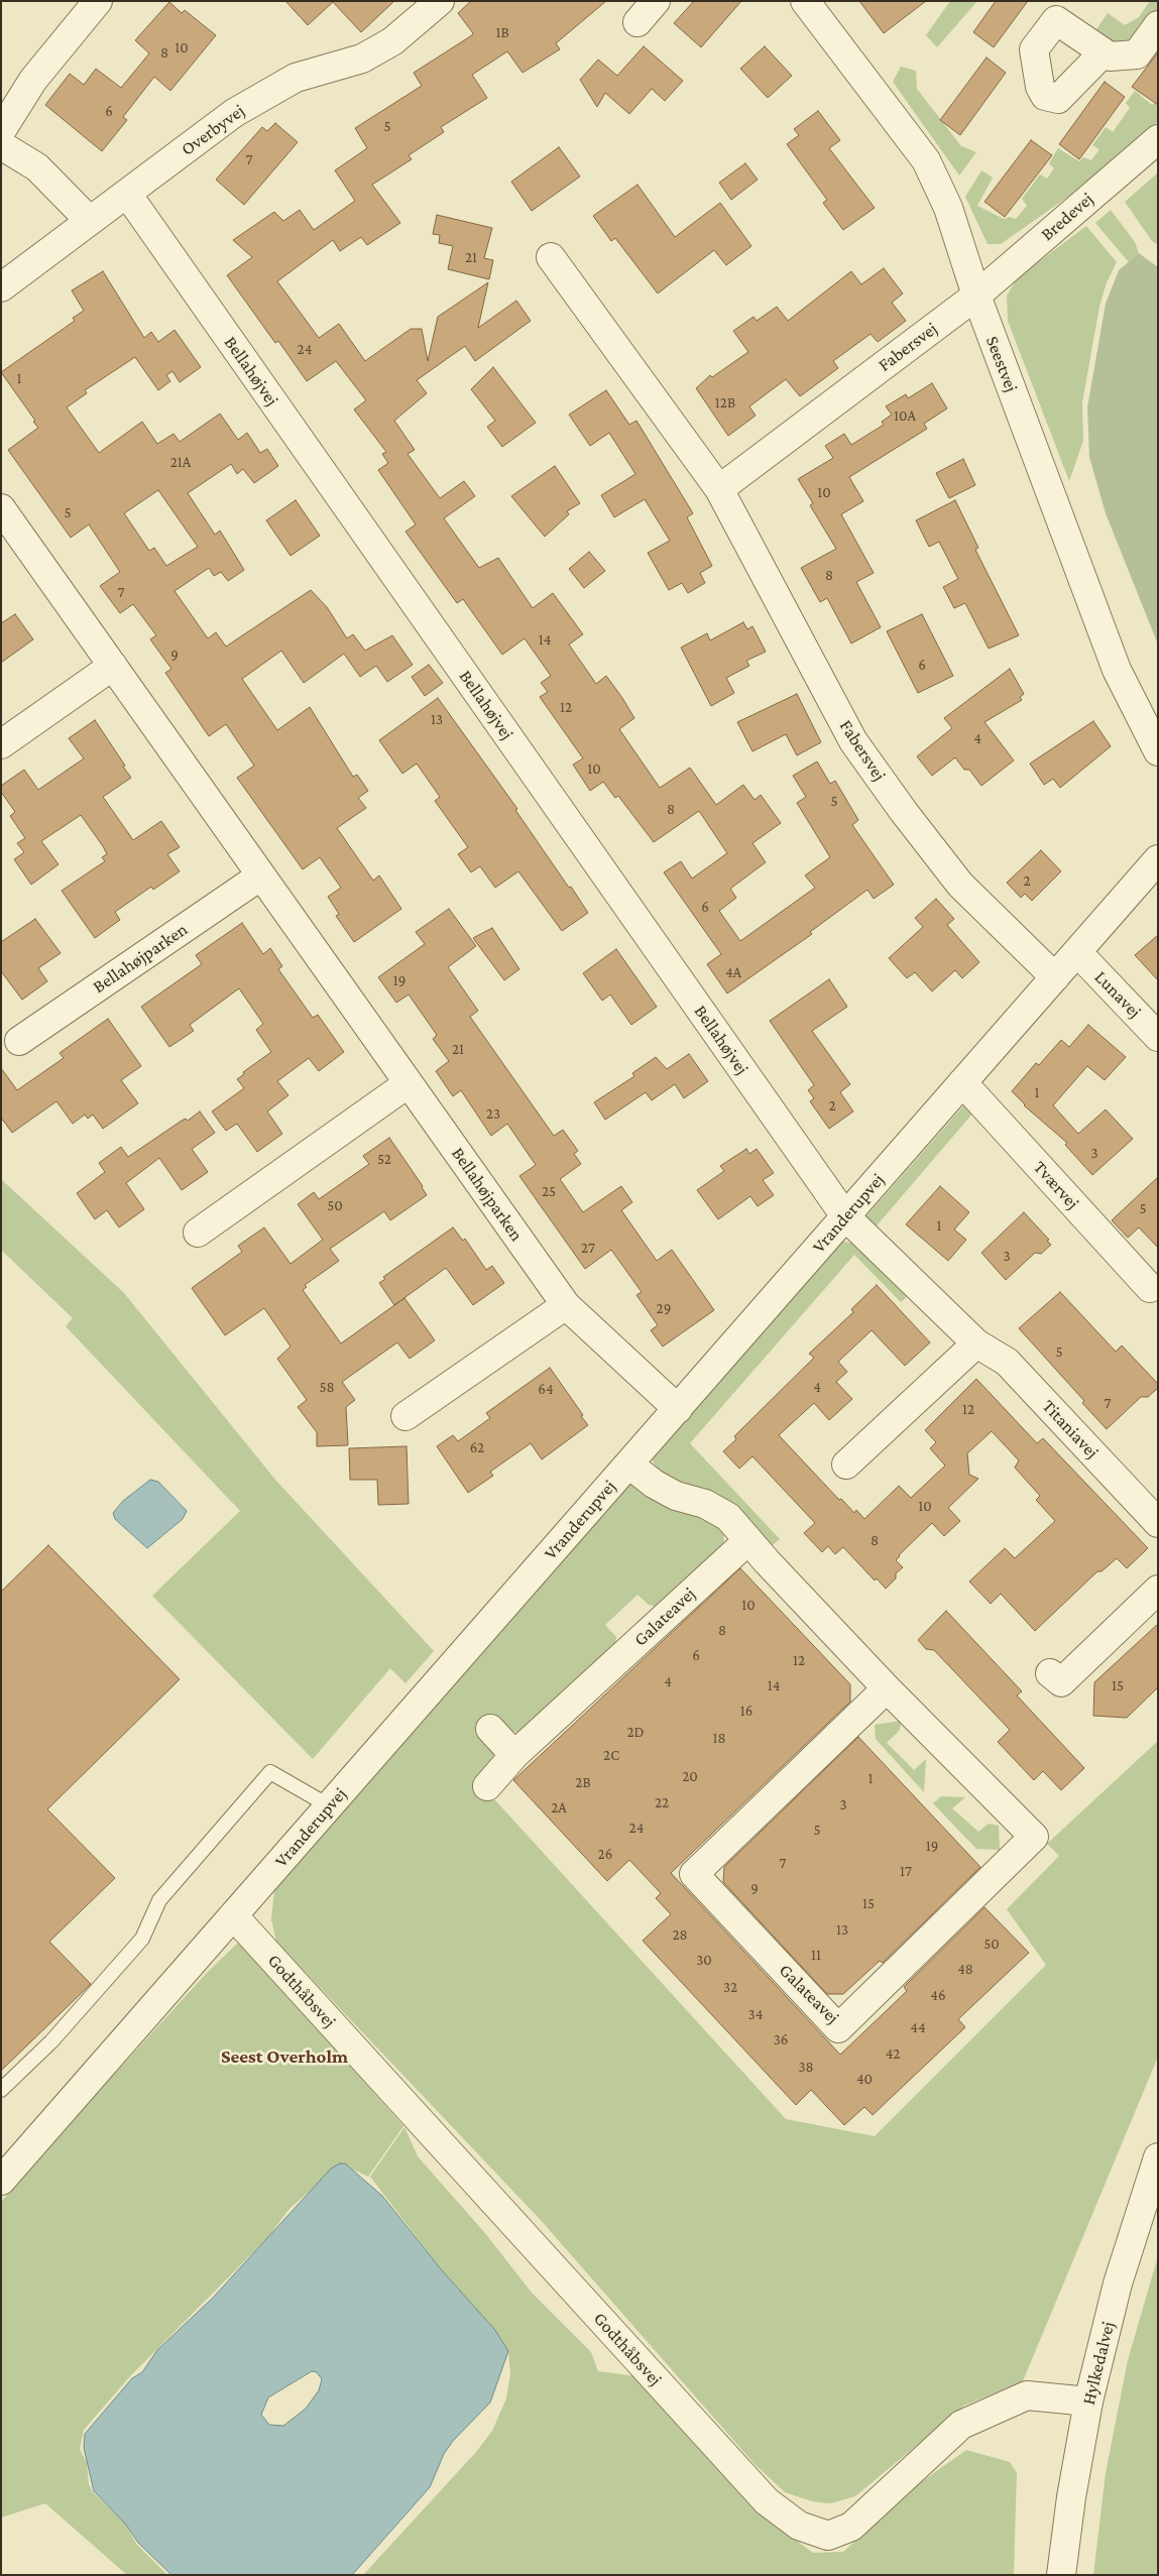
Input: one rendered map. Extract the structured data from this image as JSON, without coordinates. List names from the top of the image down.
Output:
{
  "streets": {
    "street": [
      "Overbyvej",
      "Bredevej",
      "Fabersvej",
      "Seestvej",
      "Bellahøjvej",
      "Bellahøjparken",
      "Lunavej",
      "Tværvej",
      "Vranderupvej",
      "Titaniavej",
      "Galateavej",
      "Godthåbsvej",
      "Hylkedalvej"
    ]
  },
  "crossings": [
    ["Overbyvej", "Bellahøjvej"],
    ["Bredevej", "Fabersvej"],
    ["Bredevej", "Seestvej"],
    ["Fabersvej", "Seestvej"],
    ["Fabersvej", "Vranderupvej"],
    ["Bellahøjvej", "Vranderupvej"],
    ["Bellahøjvej", "Titaniavej"],
    ["Bellahøjparken", "Vranderupvej"],
    ["Lunavej", "Vranderupvej"],
    ["Tværvej", "Vranderupvej"],
    ["Vranderupvej", "Titaniavej"],
    ["Vranderupvej", "Galateavej"],
    ["Vranderupvej", "Godthåbsvej"],
    ["Godthåbsvej", "Hylkedalvej"]
  ],
  "districts": ["Seest Overholm"],
  "house_numbers": [
    "1B",
    "10",
    "8",
    "6",
    "5",
    "7",
    "21",
    "24",
    "1",
    "12B",
    "10A",
    "21A",
    "10",
    "5",
    "8",
    "7",
    "14",
    "9",
    "6",
    "12",
    "13",
    "4",
    "10",
    "5",
    "8",
    "2",
    "6",
    "4A",
    "19",
    "21",
    "1",
    "2",
    "23",
    "3",
    "52",
    "25",
    "50",
    "5",
    "1",
    "27",
    "3",
    "29",
    "5",
    "58",
    "4",
    "64",
    "7",
    "12",
    "62",
    "10",
    "8",
    "10",
    "8",
    "6",
    "12",
    "4",
    "14",
    "15",
    "16",
    "2D",
    "18",
    "2C",
    "20",
    "1",
    "2B",
    "22",
    "3",
    "2A",
    "24",
    "5",
    "19",
    "26",
    "7",
    "17",
    "9",
    "15",
    "13",
    "28",
    "50",
    "11",
    "30",
    "48",
    "32",
    "46",
    "34",
    "44",
    "36",
    "42",
    "38",
    "40"
  ]
}
